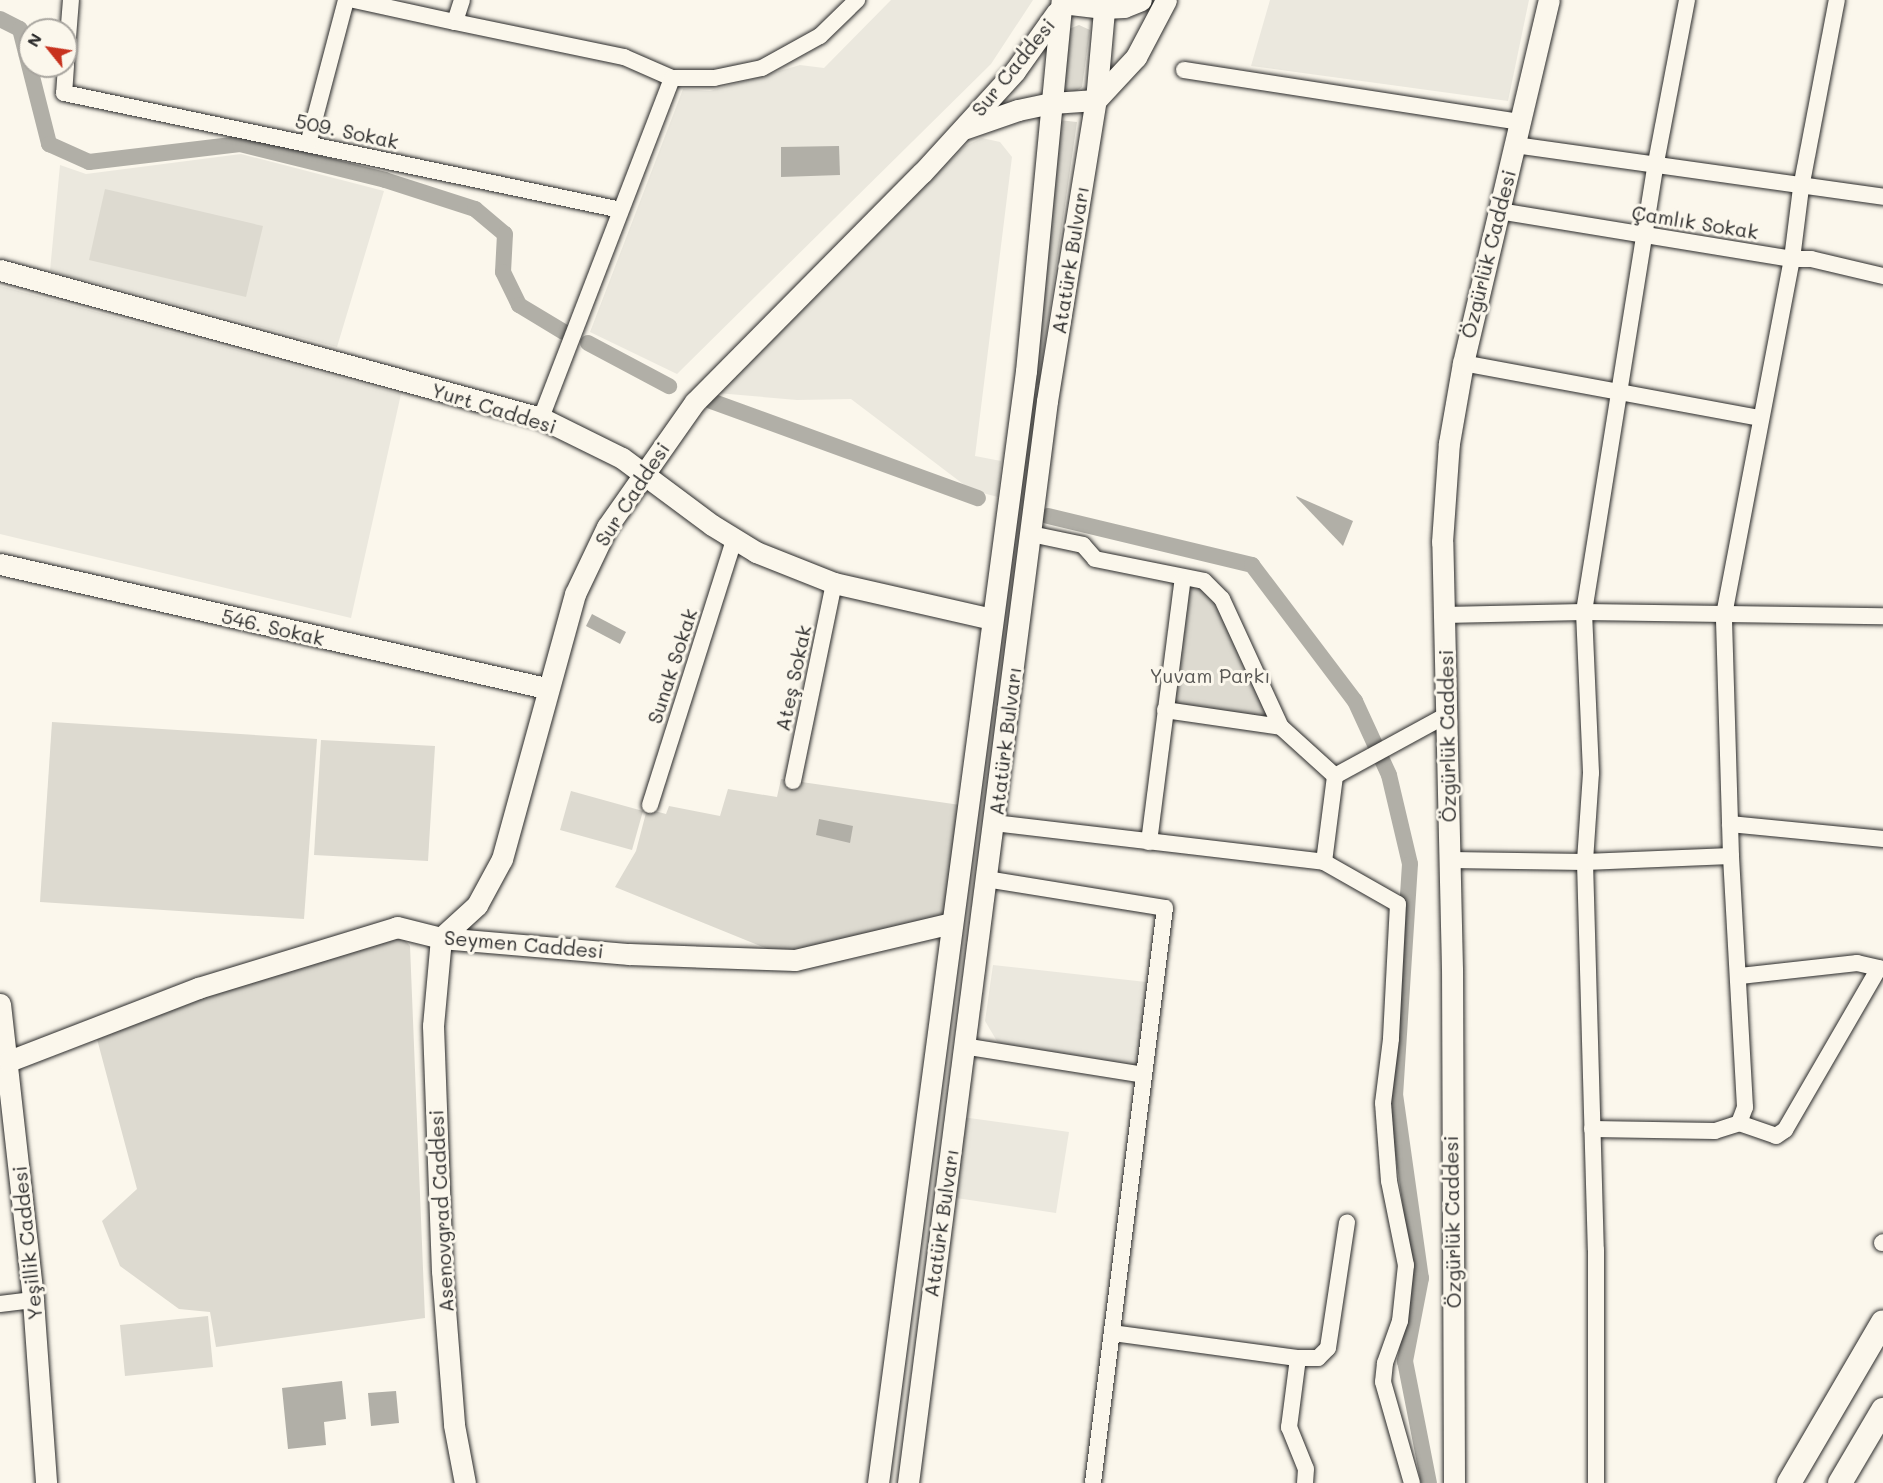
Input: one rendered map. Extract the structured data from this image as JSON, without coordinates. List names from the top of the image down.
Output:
{
  "streets": {
    "main road": [
      "Sur Caddesi",
      "Özgürlük Caddesi",
      "Atatürk Bulvarı",
      "Yurt Caddesi",
      "546. Sokak",
      "Seymen Caddesi",
      "Asenovgrad Caddesi",
      "Yeşillik Caddesi"
    ],
    "street": [
      "509. Sokak",
      "Çamlık Sokak",
      "Sunak Sokak",
      "Ateş Sokak"
    ]
  },
  "crossings": [
    ["Sur Caddesi", "Atatürk Bulvarı"],
    ["Sur Caddesi", "Yurt Caddesi"],
    ["Sur Caddesi", "546. Sokak"],
    ["Sur Caddesi", "Seymen Caddesi"],
    ["Sur Caddesi", "Asenovgrad Caddesi"],
    ["Çamlık Sokak", "Özgürlük Caddesi"],
    ["Atatürk Bulvarı", "Yurt Caddesi"],
    ["Atatürk Bulvarı", "Seymen Caddesi"],
    ["Yurt Caddesi", "Sunak Sokak"],
    ["Yurt Caddesi", "Ateş Sokak"],
    ["Seymen Caddesi", "Asenovgrad Caddesi"],
    ["Seymen Caddesi", "Yeşillik Caddesi"]
  ],
  "parks": ["Yuvam Parkı"],
  "north": "top left"
}
